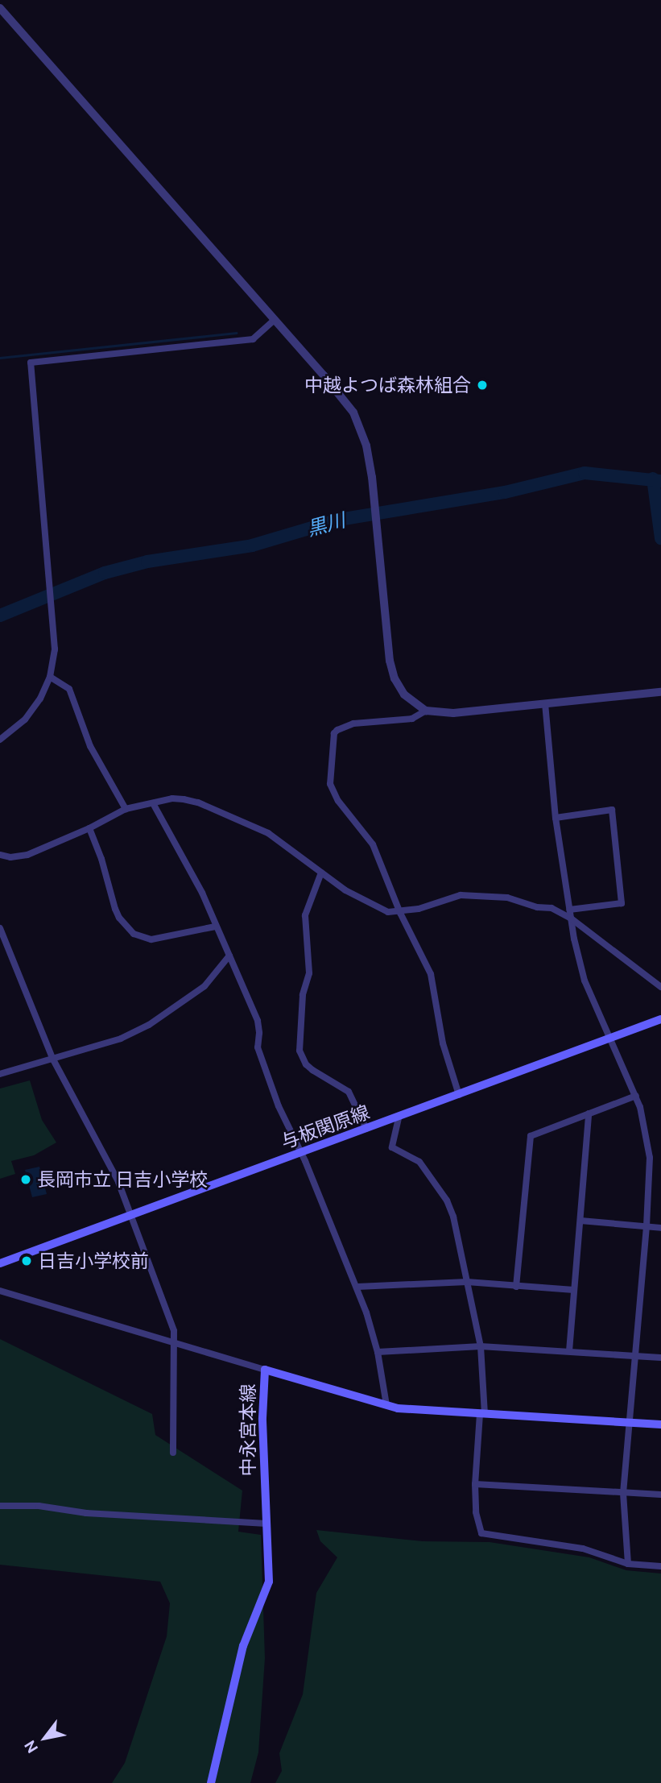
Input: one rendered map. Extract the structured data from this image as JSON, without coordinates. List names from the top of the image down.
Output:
{
  "streets": {
    "main road": ["与板関原線", "中永宮本線"]
  },
  "water": ["黒川"],
  "places": ["中越よつば森林組合", "長岡市立 日吉小学校", "日吉小学校前"],
  "north": "bottom left"
}
